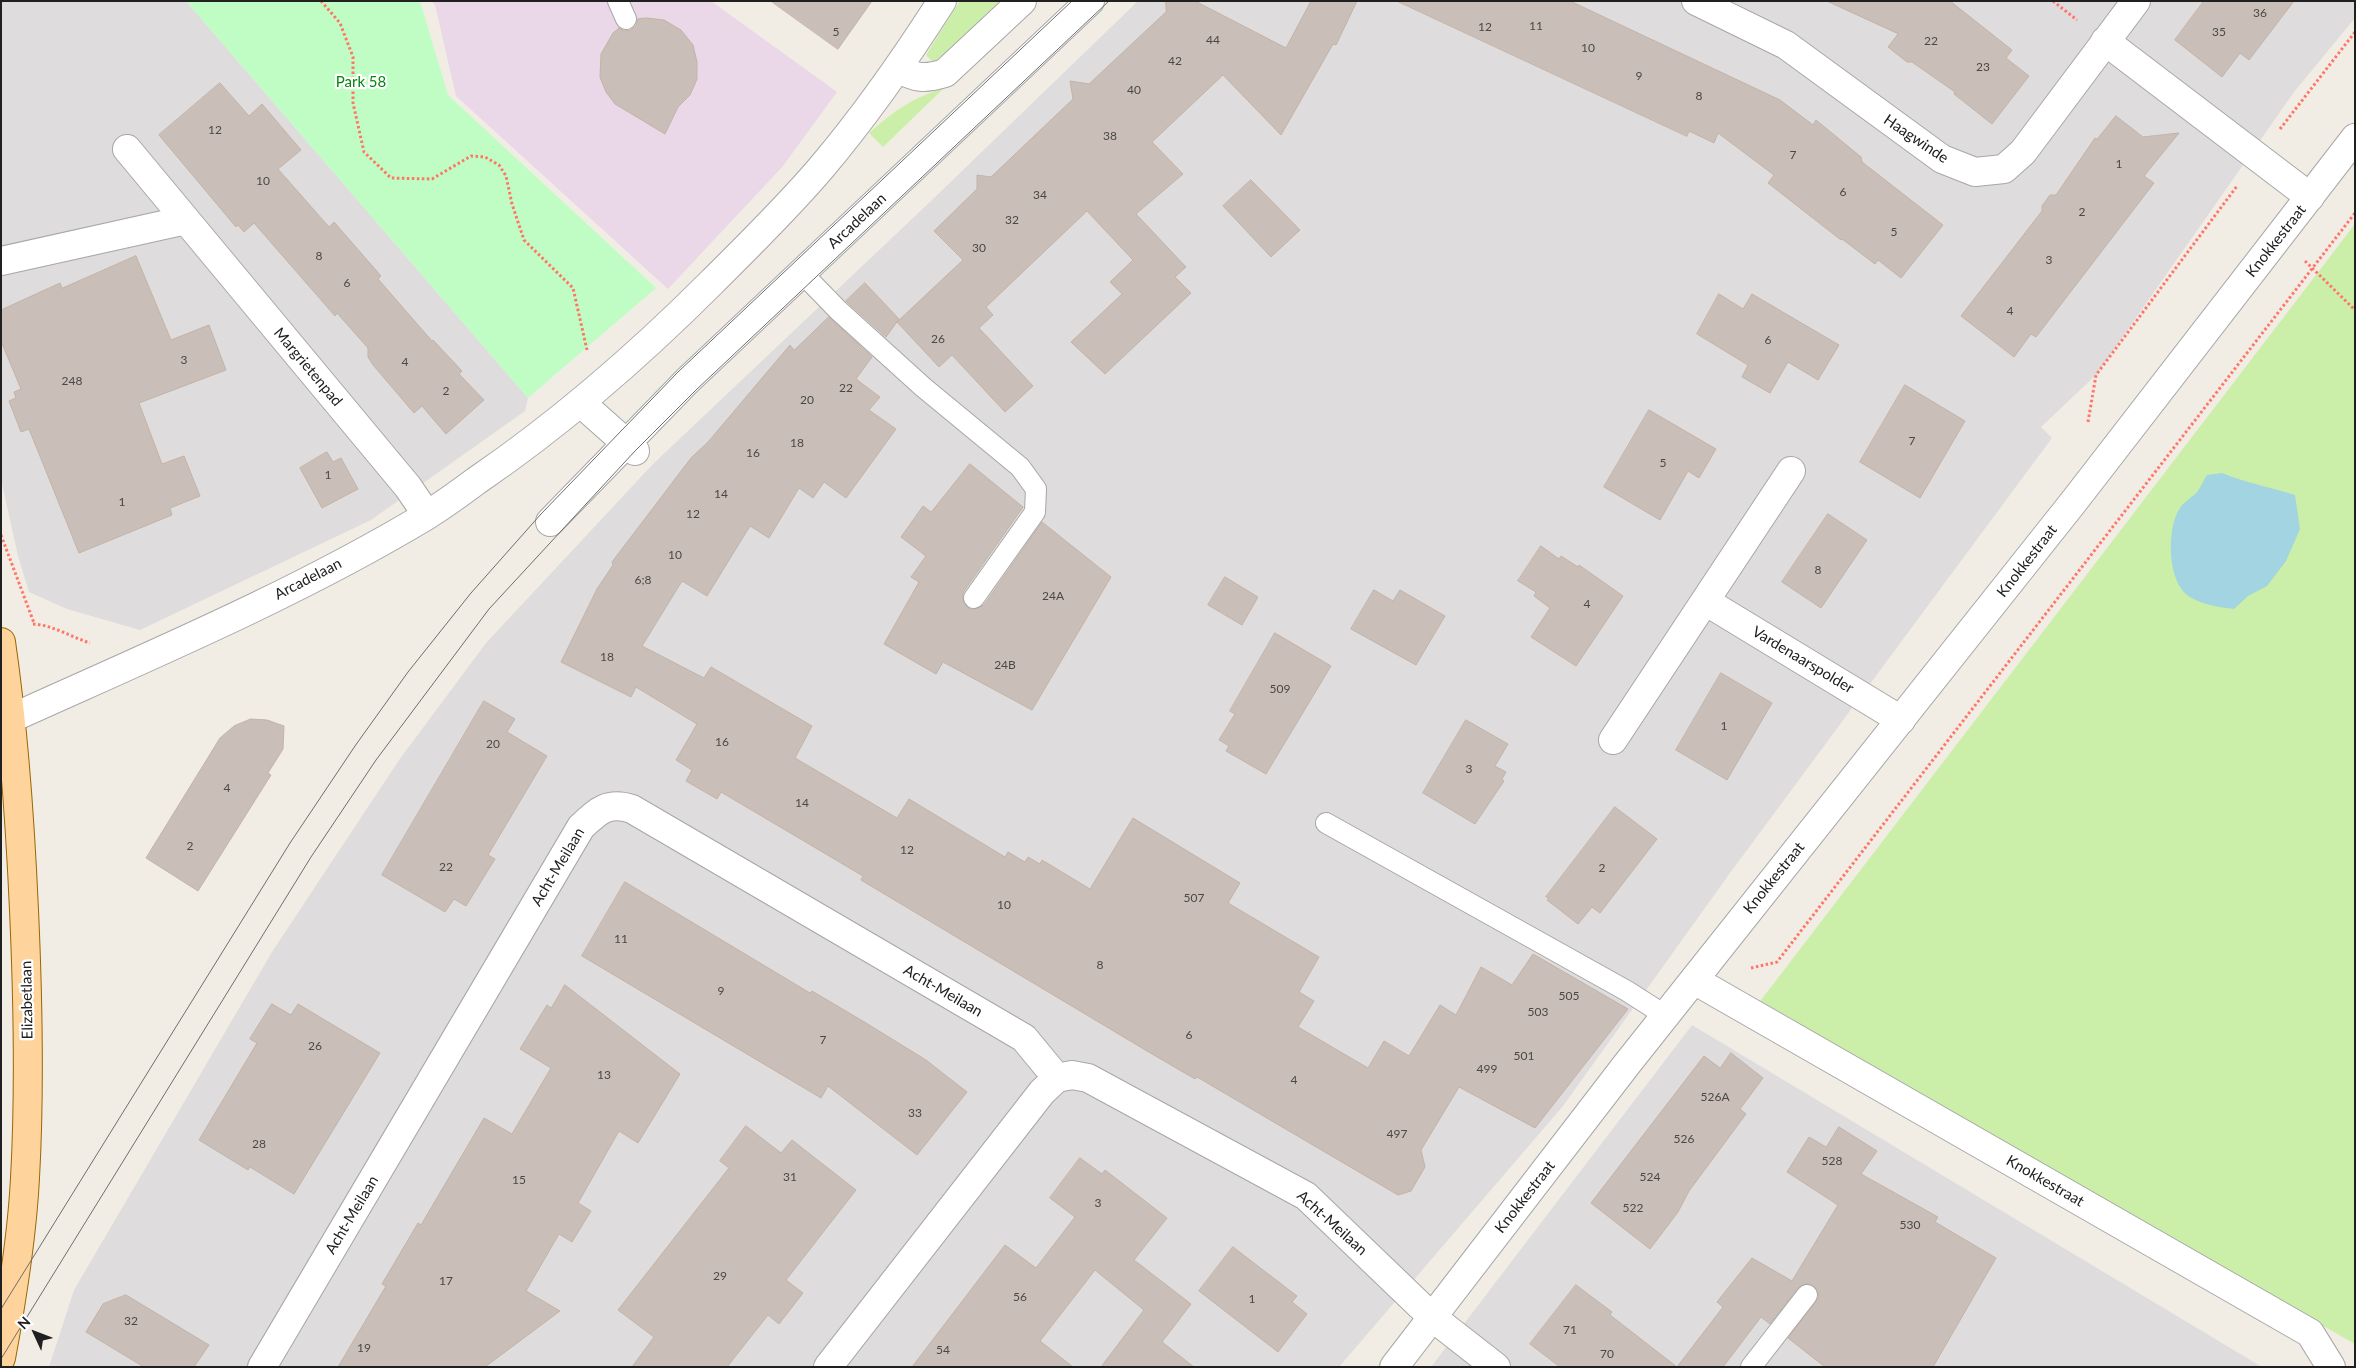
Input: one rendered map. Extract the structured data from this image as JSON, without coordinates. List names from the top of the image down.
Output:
{
  "streets": {
    "main road": ["Elizabetlaan"],
    "street": [
      "Haagwinde",
      "Arcadelaan",
      "Knokkestraat",
      "Margrietenpad",
      "Vardenaarspolder",
      "Acht-Meilaan"
    ]
  },
  "crossings": [
    ["Arcadelaan", "Margrietenpad"],
    ["Arcadelaan", "Elizabetlaan"],
    ["Knokkestraat", "Vardenaarspolder"],
    ["Knokkestraat", "Acht-Meilaan"]
  ],
  "parks": ["Park 58"],
  "house_numbers": [
    "36",
    "11",
    "12",
    "5",
    "35",
    "44",
    "22",
    "10",
    "42",
    "23",
    "9",
    "40",
    "8",
    "12",
    "38",
    "7",
    "1",
    "10",
    "6",
    "34",
    "2",
    "32",
    "5",
    "30",
    "8",
    "3",
    "6",
    "4",
    "26",
    "6",
    "3",
    "4",
    "248",
    "22",
    "2",
    "20",
    "7",
    "18",
    "16",
    "5",
    "1",
    "14",
    "1",
    "12",
    "10",
    "8",
    "6;8",
    "24A",
    "4",
    "18",
    "24B",
    "509",
    "1",
    "16",
    "20",
    "3",
    "4",
    "14",
    "2",
    "12",
    "22",
    "2",
    "507",
    "10",
    "11",
    "8",
    "9",
    "505",
    "503",
    "6",
    "7",
    "26",
    "501",
    "499",
    "13",
    "4",
    "526A",
    "33",
    "497",
    "526",
    "28",
    "528",
    "31",
    "524",
    "15",
    "3",
    "522",
    "530",
    "29",
    "17",
    "56",
    "1",
    "32",
    "71",
    "19",
    "54",
    "70"
  ],
  "north": "top left"
}
